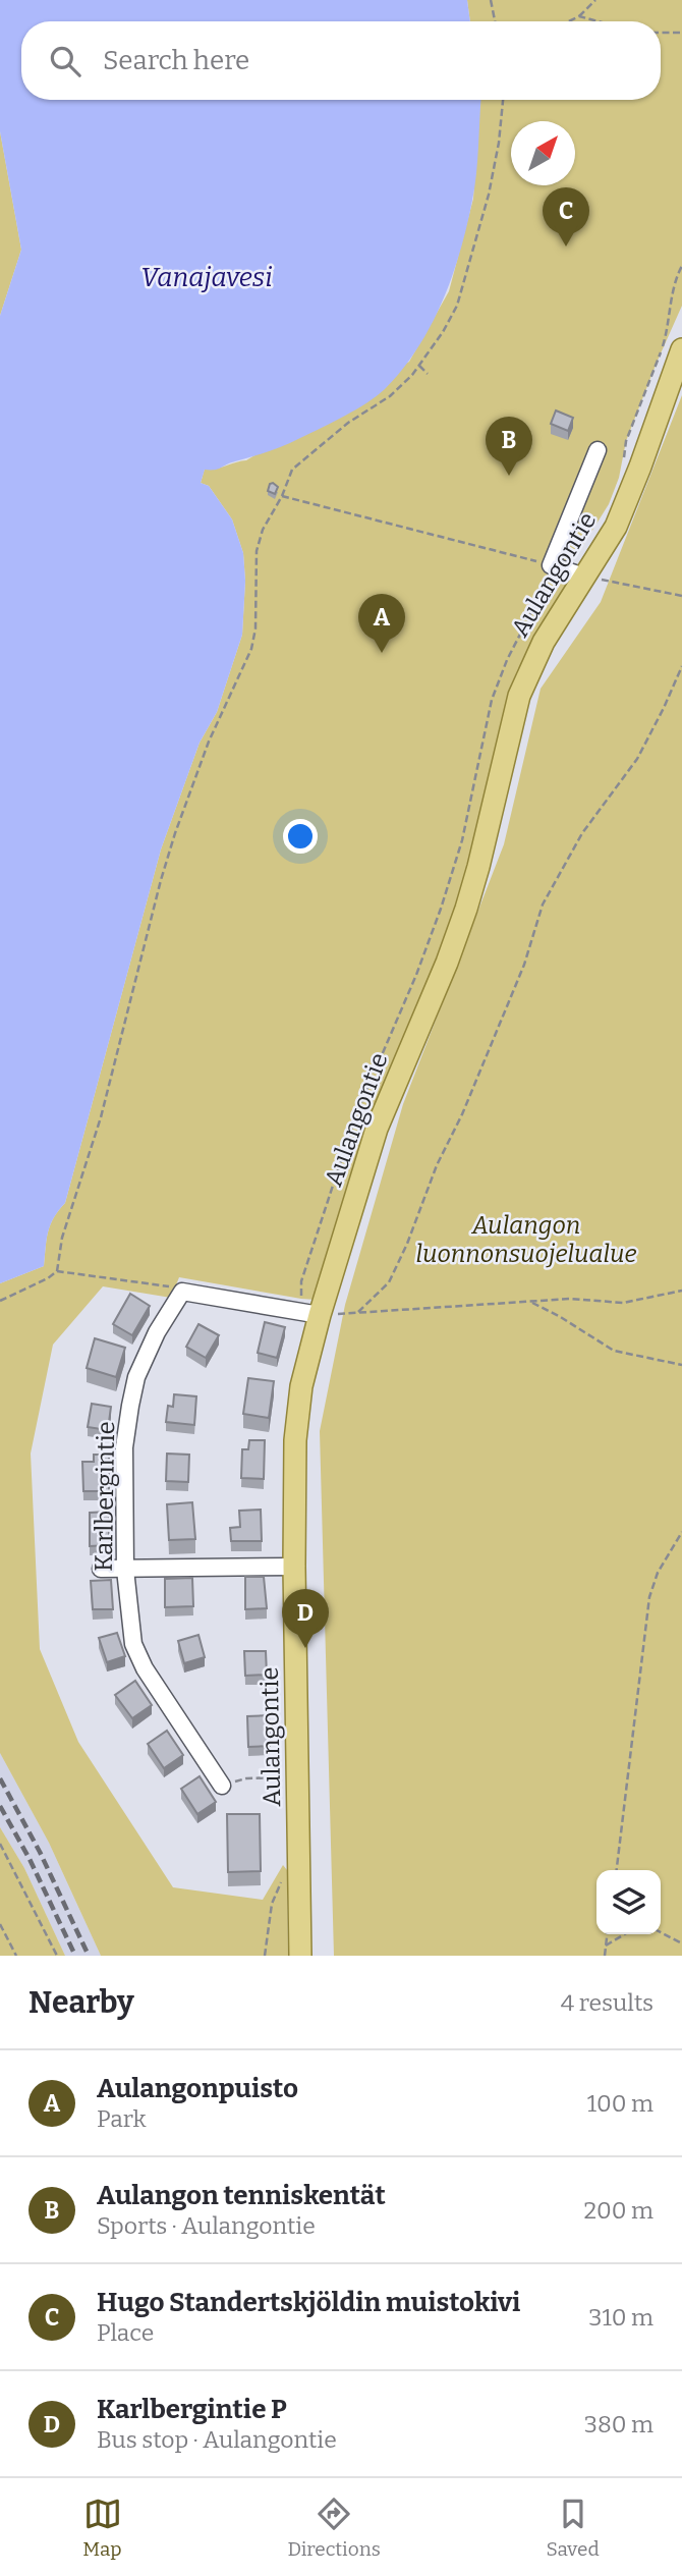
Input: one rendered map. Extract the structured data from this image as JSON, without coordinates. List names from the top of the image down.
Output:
{
  "streets": {
    "main road": ["Aulangontie"],
    "street": ["Karlbergintie"]
  },
  "water": ["Vanajavesi"],
  "parks": ["Aulangon luonnonsuojelualue"],
  "north": "top right",
  "page": {
    "search": "Search here",
    "pins": [
      "C",
      "B",
      "A",
      "D"
    ],
    "heading": ["Nearby", "4 results"],
    "list": [
      {
        "mark": "A",
        "name": "Aulangonpuisto",
        "note": "Park",
        "value": "100 m"
      },
      {
        "mark": "B",
        "name": "Aulangon tenniskentät",
        "note": "Sports · Aulangontie",
        "value": "200 m"
      },
      {
        "mark": "C",
        "name": "Hugo Standertskjöldin muistokivi",
        "note": "Place",
        "value": "310 m"
      },
      {
        "mark": "D",
        "name": "Karlbergintie P",
        "note": "Bus stop · Aulangontie",
        "value": "380 m"
      }
    ],
    "nav": ["Map", "Directions", "Saved"]
  }
}
